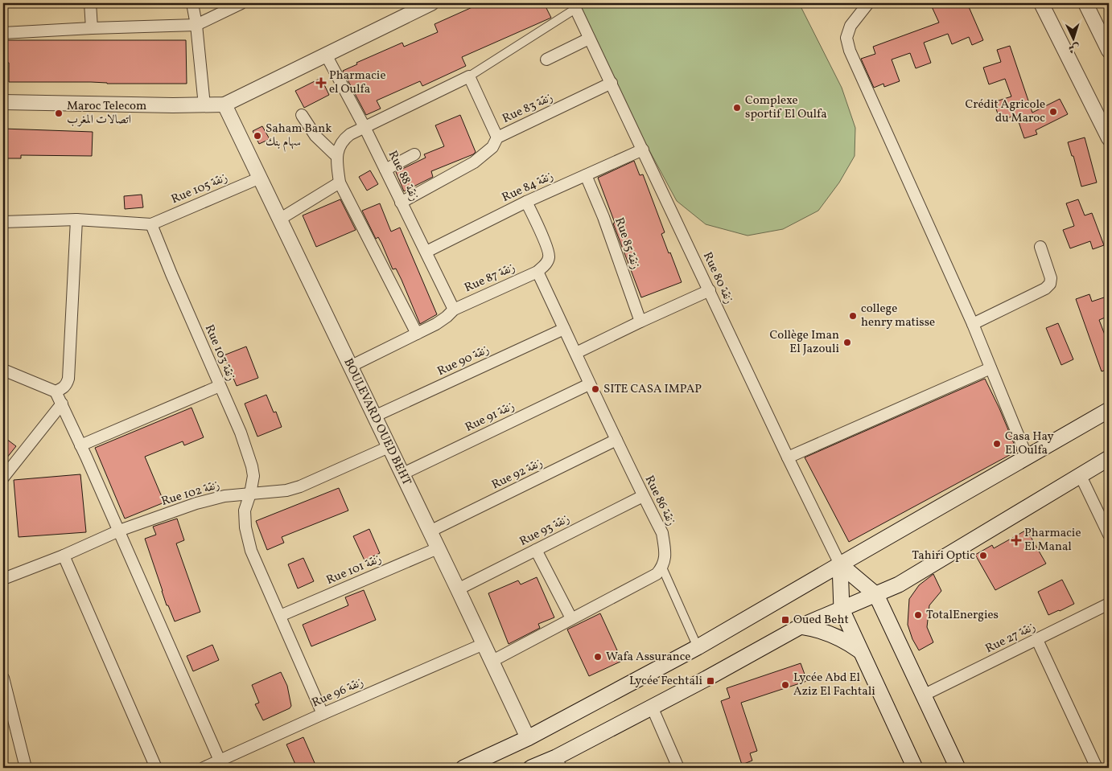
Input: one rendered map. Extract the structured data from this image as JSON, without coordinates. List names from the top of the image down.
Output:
{
  "streets": {
    "street": [
      "Rue 83 زنقة",
      "Rue 88 زنقة",
      "Rue 84 زنقة",
      "Rue 105 زنقة",
      "Rue 85 زنقة",
      "Rue 87 زنقة",
      "Rue 80 زنقة",
      "Rue 103 زنقة",
      "Rue 90 زنقة",
      "Rue 91 زنقة",
      "BOULEVARD OUED BEHT",
      "Rue 92 زنقة",
      "Rue 102 زنقة",
      "Rue 86 زنقة",
      "Rue 93 زنقة",
      "Rue 101 زنقة",
      "Rue 27 زنقة",
      "Rue 96 زنقة"
    ]
  },
  "crossings": [
    ["Rue 83 زنقة", "Rue 88 زنقة"],
    ["Rue 83 زنقة", "Rue 80 زنقة"],
    ["Rue 88 زنقة", "Rue 84 زنقة"],
    ["Rue 88 زنقة", "Rue 87 زنقة"],
    ["Rue 84 زنقة", "Rue 85 زنقة"],
    ["Rue 84 زنقة", "Rue 80 زنقة"],
    ["Rue 105 زنقة", "Rue 103 زنقة"],
    ["Rue 105 زنقة", "BOULEVARD OUED BEHT"],
    ["Rue 87 زنقة", "BOULEVARD OUED BEHT"],
    ["Rue 87 زنقة", "Rue 86 زنقة"],
    ["Rue 103 زنقة", "Rue 102 زنقة"],
    ["Rue 103 زنقة", "Rue 101 زنقة"],
    ["Rue 103 زنقة", "Rue 96 زنقة"],
    ["Rue 90 زنقة", "BOULEVARD OUED BEHT"],
    ["Rue 90 زنقة", "Rue 86 زنقة"],
    ["Rue 91 زنقة", "BOULEVARD OUED BEHT"],
    ["Rue 91 زنقة", "Rue 86 زنقة"],
    ["BOULEVARD OUED BEHT", "Rue 92 زنقة"],
    ["BOULEVARD OUED BEHT", "Rue 102 زنقة"],
    ["BOULEVARD OUED BEHT", "Rue 93 زنقة"],
    ["BOULEVARD OUED BEHT", "Rue 101 زنقة"],
    ["BOULEVARD OUED BEHT", "Rue 96 زنقة"],
    ["Rue 92 زنقة", "Rue 86 زنقة"],
    ["Rue 86 زنقة", "Rue 93 زنقة"]
  ],
  "places": {
    "health": ["Pharmacie el Oulfa", "Pharmacie El Manal"],
    "other": [
      "Complexe sportif El Oulfa",
      "Crédit Agricole du Maroc",
      "Maroc Telecom اتصالات المغرب",
      "Saham Bank سهام بنك",
      "college henry matisse",
      "Collège Iman El Jazouli",
      "SITE CASA IMPAP",
      "Casa Hay El Oulfa",
      "Tahiri Optic",
      "TotalEnergies",
      "Wafa Assurance",
      "Lycée Abd El Aziz El Fachtali"
    ],
    "transit": ["Oued Beht", "Lycée Fechtali"]
  },
  "north": "bottom"
}
